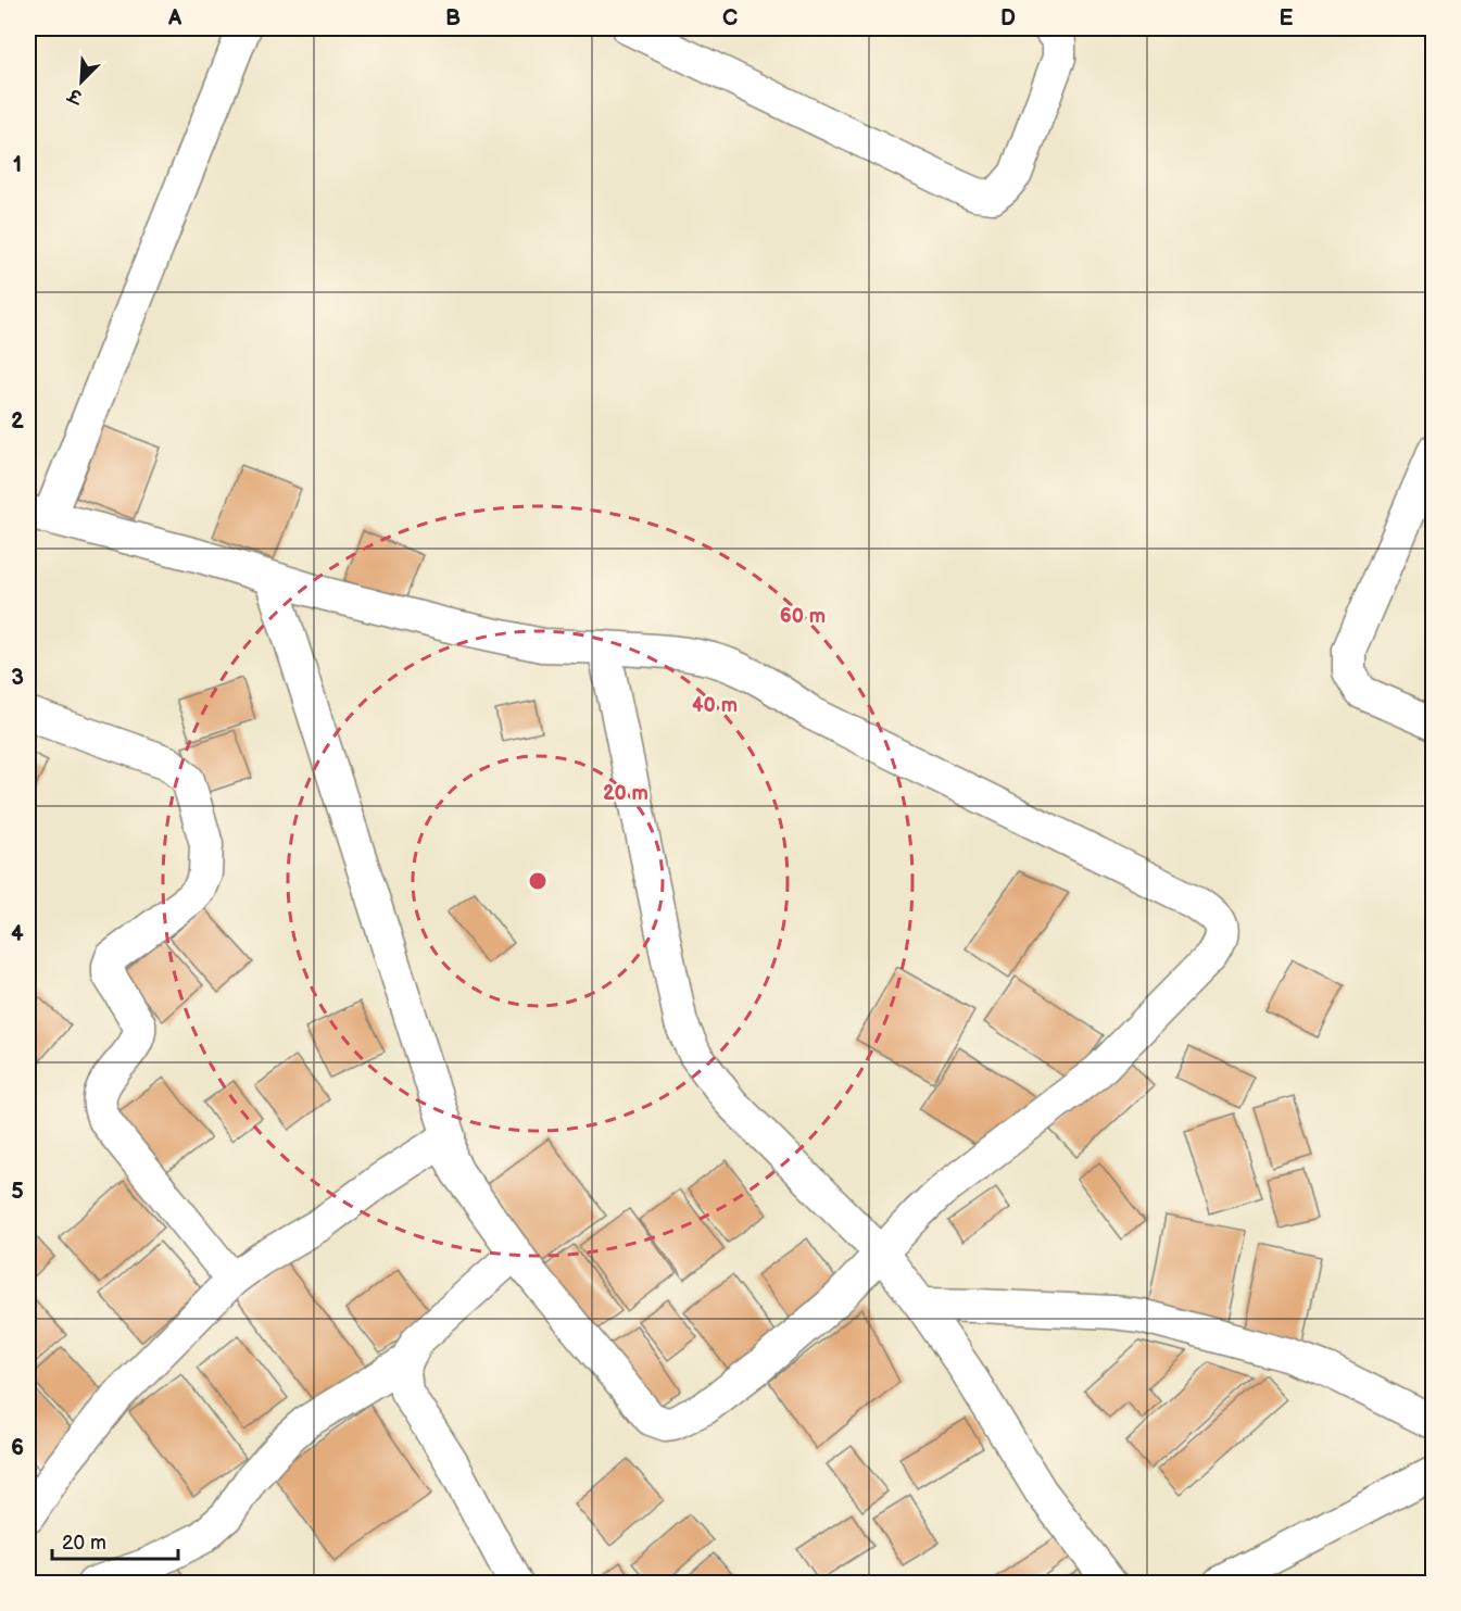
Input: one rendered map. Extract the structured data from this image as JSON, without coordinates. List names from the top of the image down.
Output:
{
  "scale_bar": "20 m",
  "north": "bottom left",
  "grid": {
    "columns": [
      "A",
      "B",
      "C",
      "D",
      "E"
    ],
    "rows": [
      "1",
      "2",
      "3",
      "4",
      "5",
      "6"
    ]
  },
  "rings": ["60 m", "40 m", "20 m"]
}
